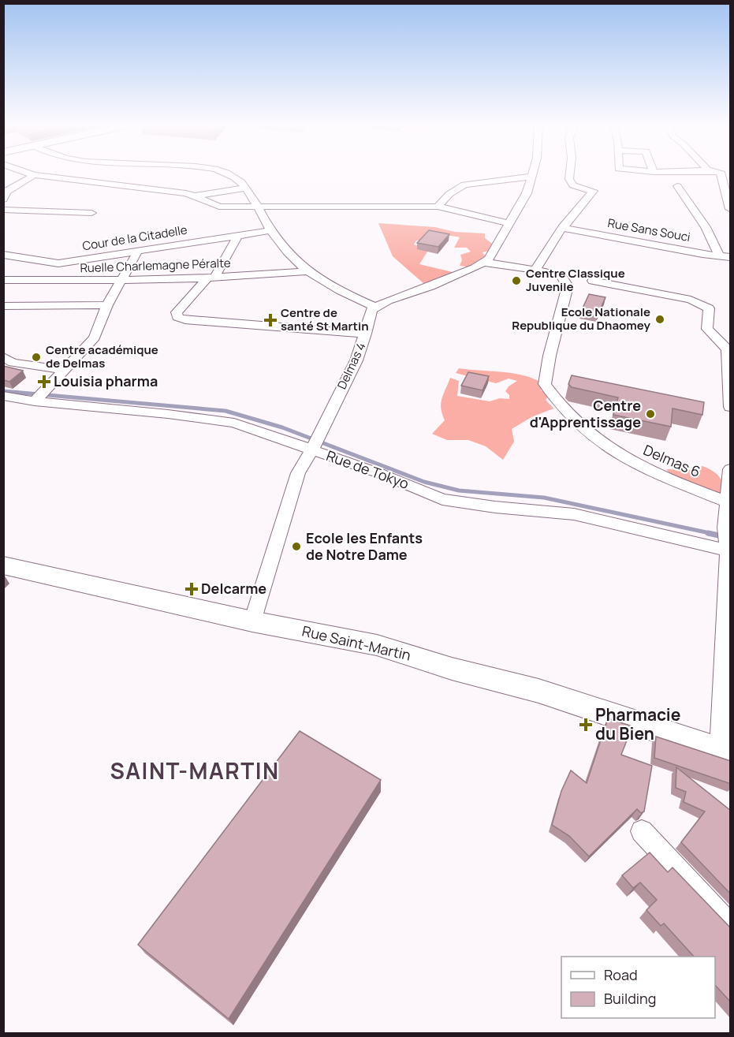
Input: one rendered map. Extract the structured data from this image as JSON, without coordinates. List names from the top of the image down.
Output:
{
  "streets": {
    "street": [
      "Rue Sans Souci",
      "Cour de la Citadelle",
      "Ruelle Charlemagne Péralte",
      "Delmas 4",
      "Delmas 6",
      "Rue de Tokyo",
      "Rue Saint-Martin"
    ]
  },
  "crossings": [
    ["Delmas 4", "Rue de Tokyo"],
    ["Delmas 4", "Rue Saint-Martin"]
  ],
  "districts": ["SAINT-MARTIN"],
  "places": {
    "other": [
      "Centre Classique Juvenile",
      "Ecole Nationale Republique du Dhaomey",
      "Centre académique de Delmas",
      "Centre d'Apprentissage",
      "Ecole les Enfants de Notre Dame"
    ],
    "health": [
      "Centre de santé St Martin",
      "Louisia pharma",
      "Delcarme",
      "Pharmacie du Bien"
    ]
  },
  "legend": ["Road", "Building"]
}
